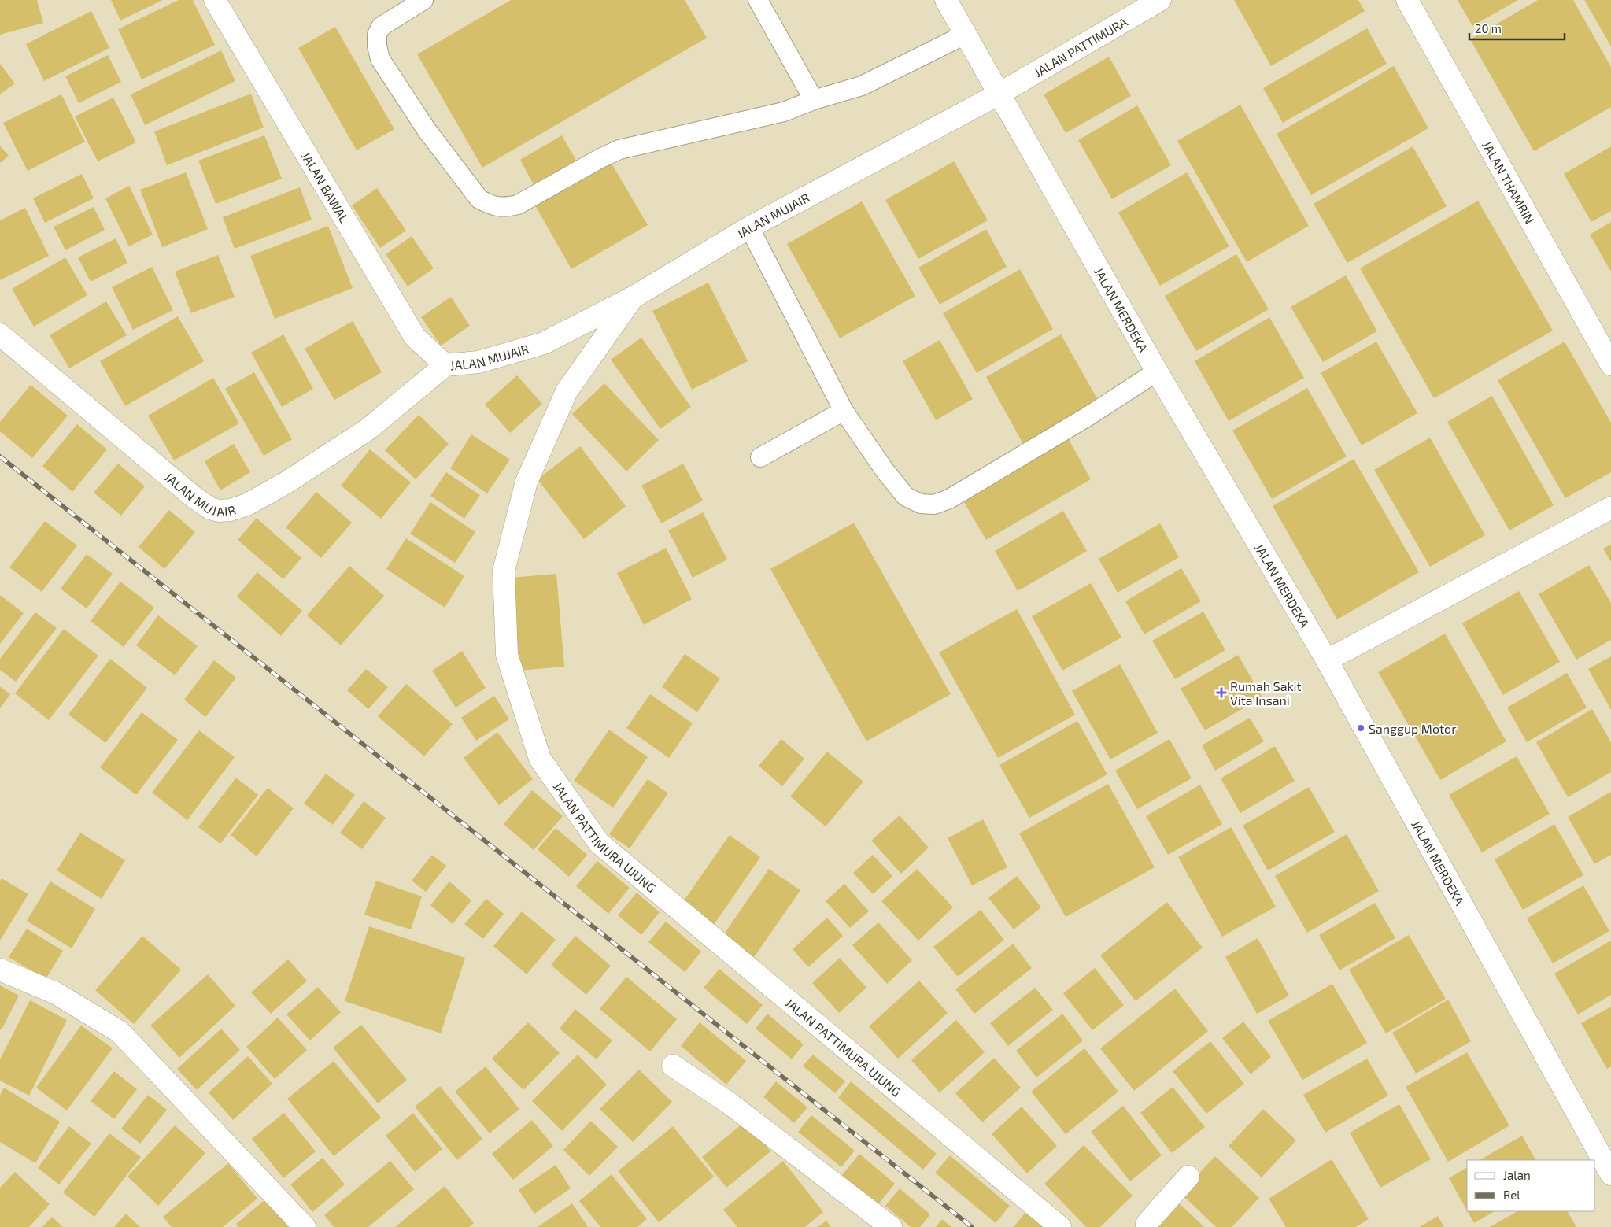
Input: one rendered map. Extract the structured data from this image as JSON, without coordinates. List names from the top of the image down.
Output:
{
  "streets": {
    "street": [
      "JALAN PATTIMURA",
      "JALAN THAMRIN",
      "JALAN BAWAL",
      "JALAN MUJAIR",
      "JALAN MERDEKA",
      "JALAN PATTIMURA UJUNG"
    ]
  },
  "crossings": [
    ["JALAN PATTIMURA", "JALAN MUJAIR"],
    ["JALAN PATTIMURA", "JALAN MERDEKA"],
    ["JALAN BAWAL", "JALAN MUJAIR"],
    ["JALAN MUJAIR", "JALAN MERDEKA"],
    ["JALAN MUJAIR", "JALAN PATTIMURA UJUNG"]
  ],
  "places": {
    "health": ["Rumah Sakit Vita Insani"],
    "other": ["Sanggup Motor"]
  },
  "legend": ["Jalan", "Rel"],
  "scale_bar": "20 m"
}
